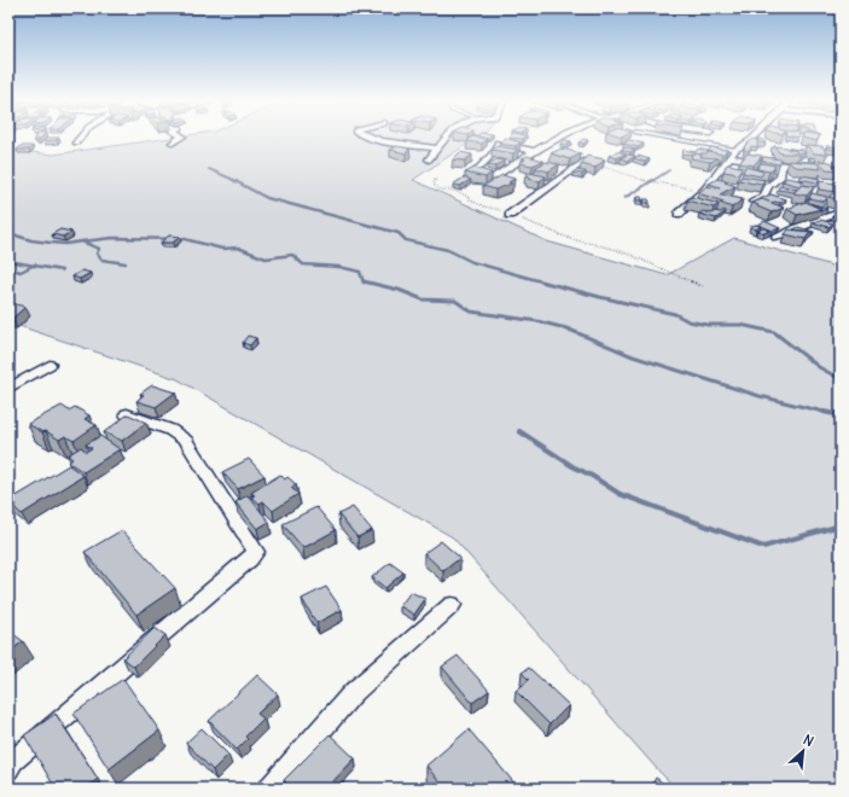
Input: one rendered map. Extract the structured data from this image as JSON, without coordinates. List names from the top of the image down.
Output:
{
  "north": "top right"
}
